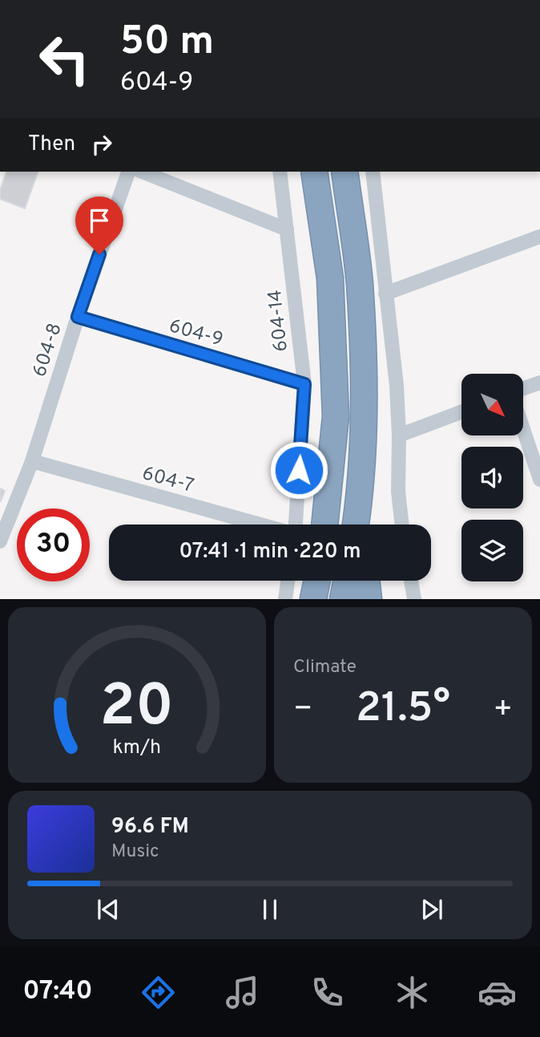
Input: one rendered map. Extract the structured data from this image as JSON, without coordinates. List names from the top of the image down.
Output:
{
  "streets": {
    "street": [
      "604-14",
      "604-9",
      "604-8",
      "604-7"
    ]
  },
  "crossings": [
    ["604-14", "604-9"],
    ["604-9", "604-8"],
    ["604-8", "604-7"]
  ],
  "north": "bottom right",
  "page": {
    "turn": ["50 m", "604-9"],
    "then": "Then",
    "limit": "30",
    "trip": "07:41 · 1 min · 220 m",
    "tile": "Climate",
    "heat": ["−", "21.5°", "+"],
    "song": ["96.6 FM", "Music"],
    "tabs": "07:40",
    "gauge": ["20", "km/h"]
  }
}
